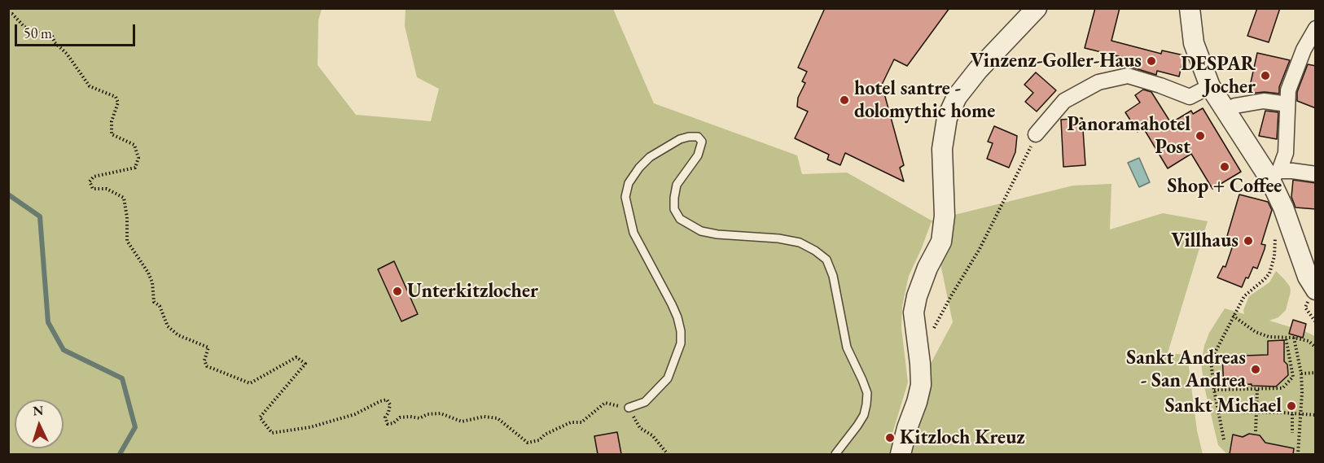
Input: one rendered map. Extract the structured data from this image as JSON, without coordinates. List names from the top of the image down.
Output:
{
  "places": [
    "Vinzenz-Goller-Haus",
    "DESPAR Jocher",
    "hotel santre - dolomythic home",
    "Panoramahotel Post",
    "Shop + Coffee",
    "Villhaus",
    "Unterkitzlocher",
    "Sankt Andreas - San Andrea",
    "Sankt Michael",
    "Kitzloch Kreuz"
  ],
  "scale_bar": "50 m",
  "north": "top"
}
